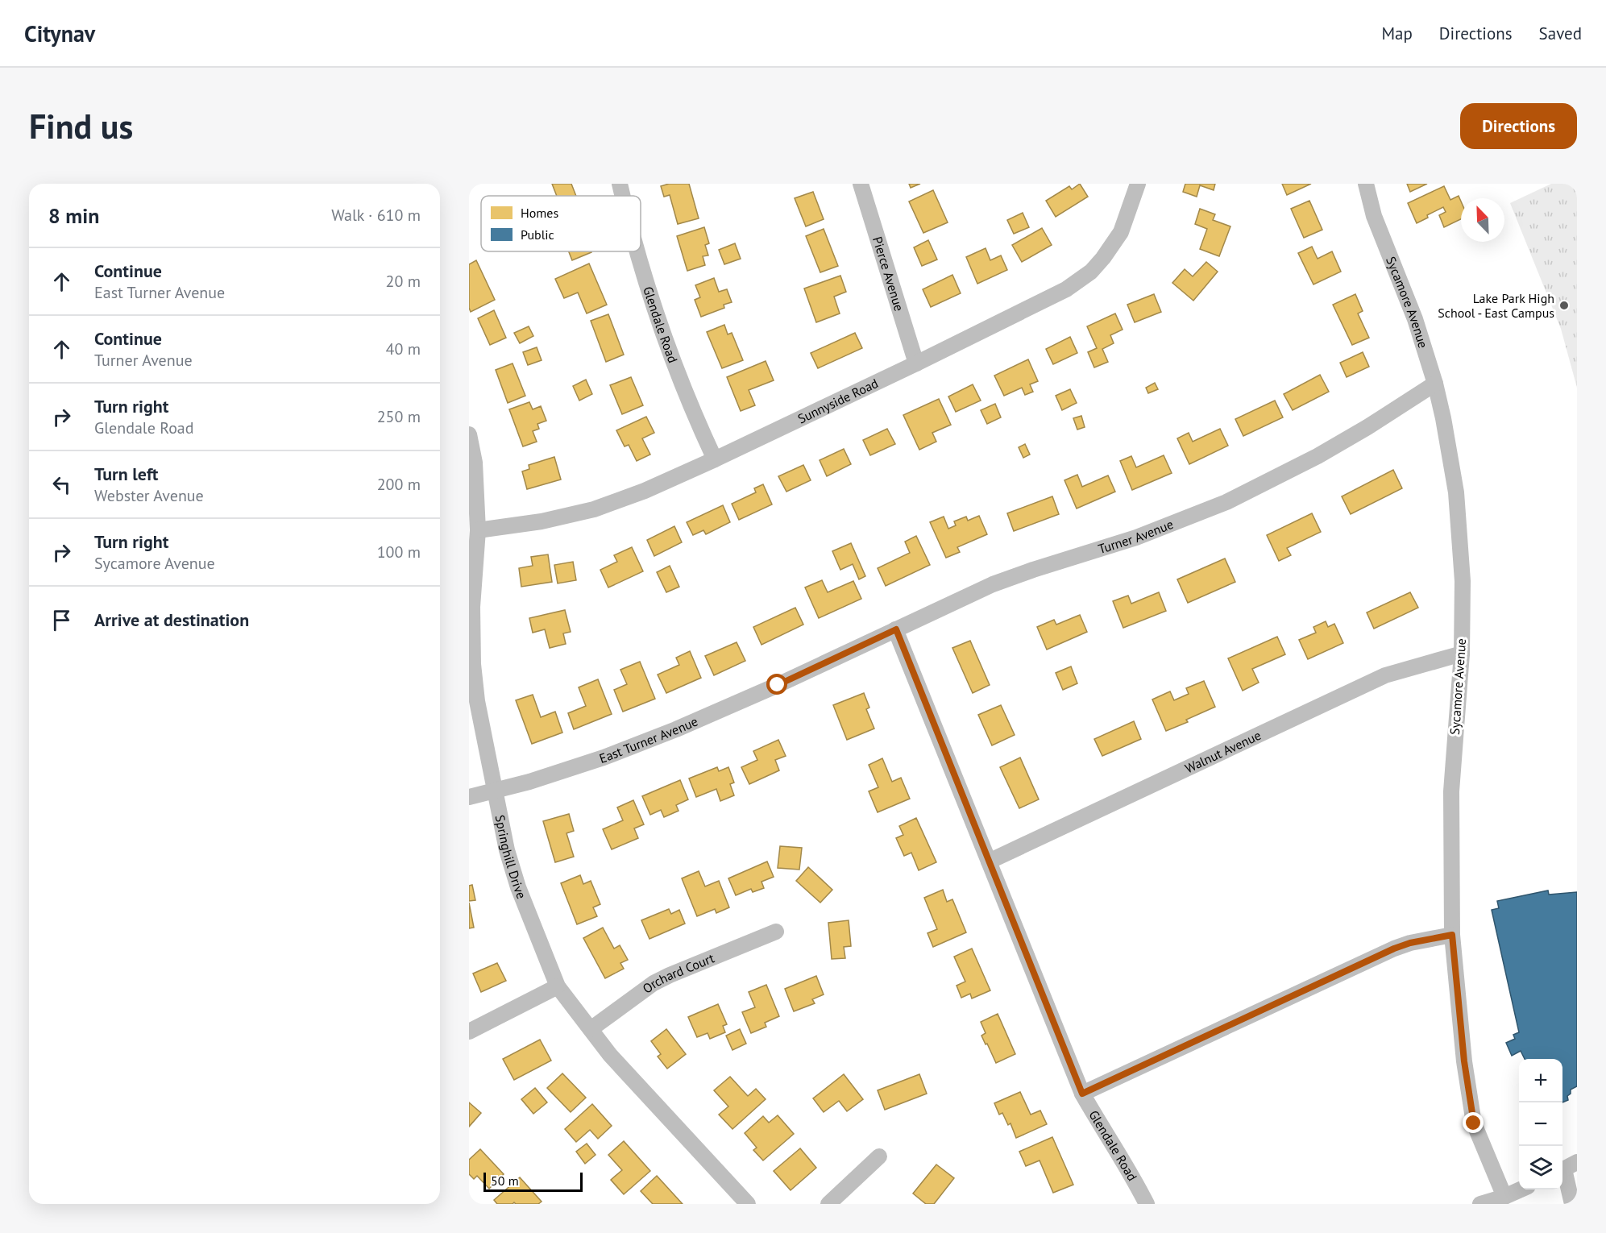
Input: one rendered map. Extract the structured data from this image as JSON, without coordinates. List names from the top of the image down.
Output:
{
  "streets": {
    "street": [
      "Pierce Avenue",
      "Sycamore Avenue",
      "Glendale Road",
      "Sunnyside Road",
      "Turner Avenue",
      "East Turner Avenue",
      "Walnut Avenue",
      "Springhill Drive",
      "Orchard Court"
    ]
  },
  "crossings": [
    ["Pierce Avenue", "Sunnyside Road"],
    ["Sycamore Avenue", "Turner Avenue"],
    ["Sycamore Avenue", "Walnut Avenue"],
    ["Glendale Road", "Sunnyside Road"],
    ["Glendale Road", "Turner Avenue"],
    ["Glendale Road", "Walnut Avenue"],
    ["Sunnyside Road", "Springhill Drive"],
    ["Turner Avenue", "East Turner Avenue"],
    ["East Turner Avenue", "Springhill Drive"],
    ["Springhill Drive", "Orchard Court"]
  ],
  "places": ["Lake Park High School - East Campus"],
  "legend": ["Homes", "Public"],
  "scale_bar": "50 m",
  "north": "top left",
  "page": {
    "header": "Citynav",
    "nav": ["Map", "Directions", "Saved"],
    "buttons": "Directions",
    "title": "Find us",
    "heading": ["8 min", "Walk · 610 m"],
    "list": [
      ["Continue", "East Turner Avenue", "20 m"],
      ["Continue", "Turner Avenue", "40 m"],
      ["Turn right", "Glendale Road", "250 m"],
      ["Turn left", "Webster Avenue", "200 m"],
      ["Turn right", "Sycamore Avenue", "100 m"],
      "Arrive at destination"
    ],
    "map_buttons": ["+", "−"],
    "scale": "50 m"
  }
}
